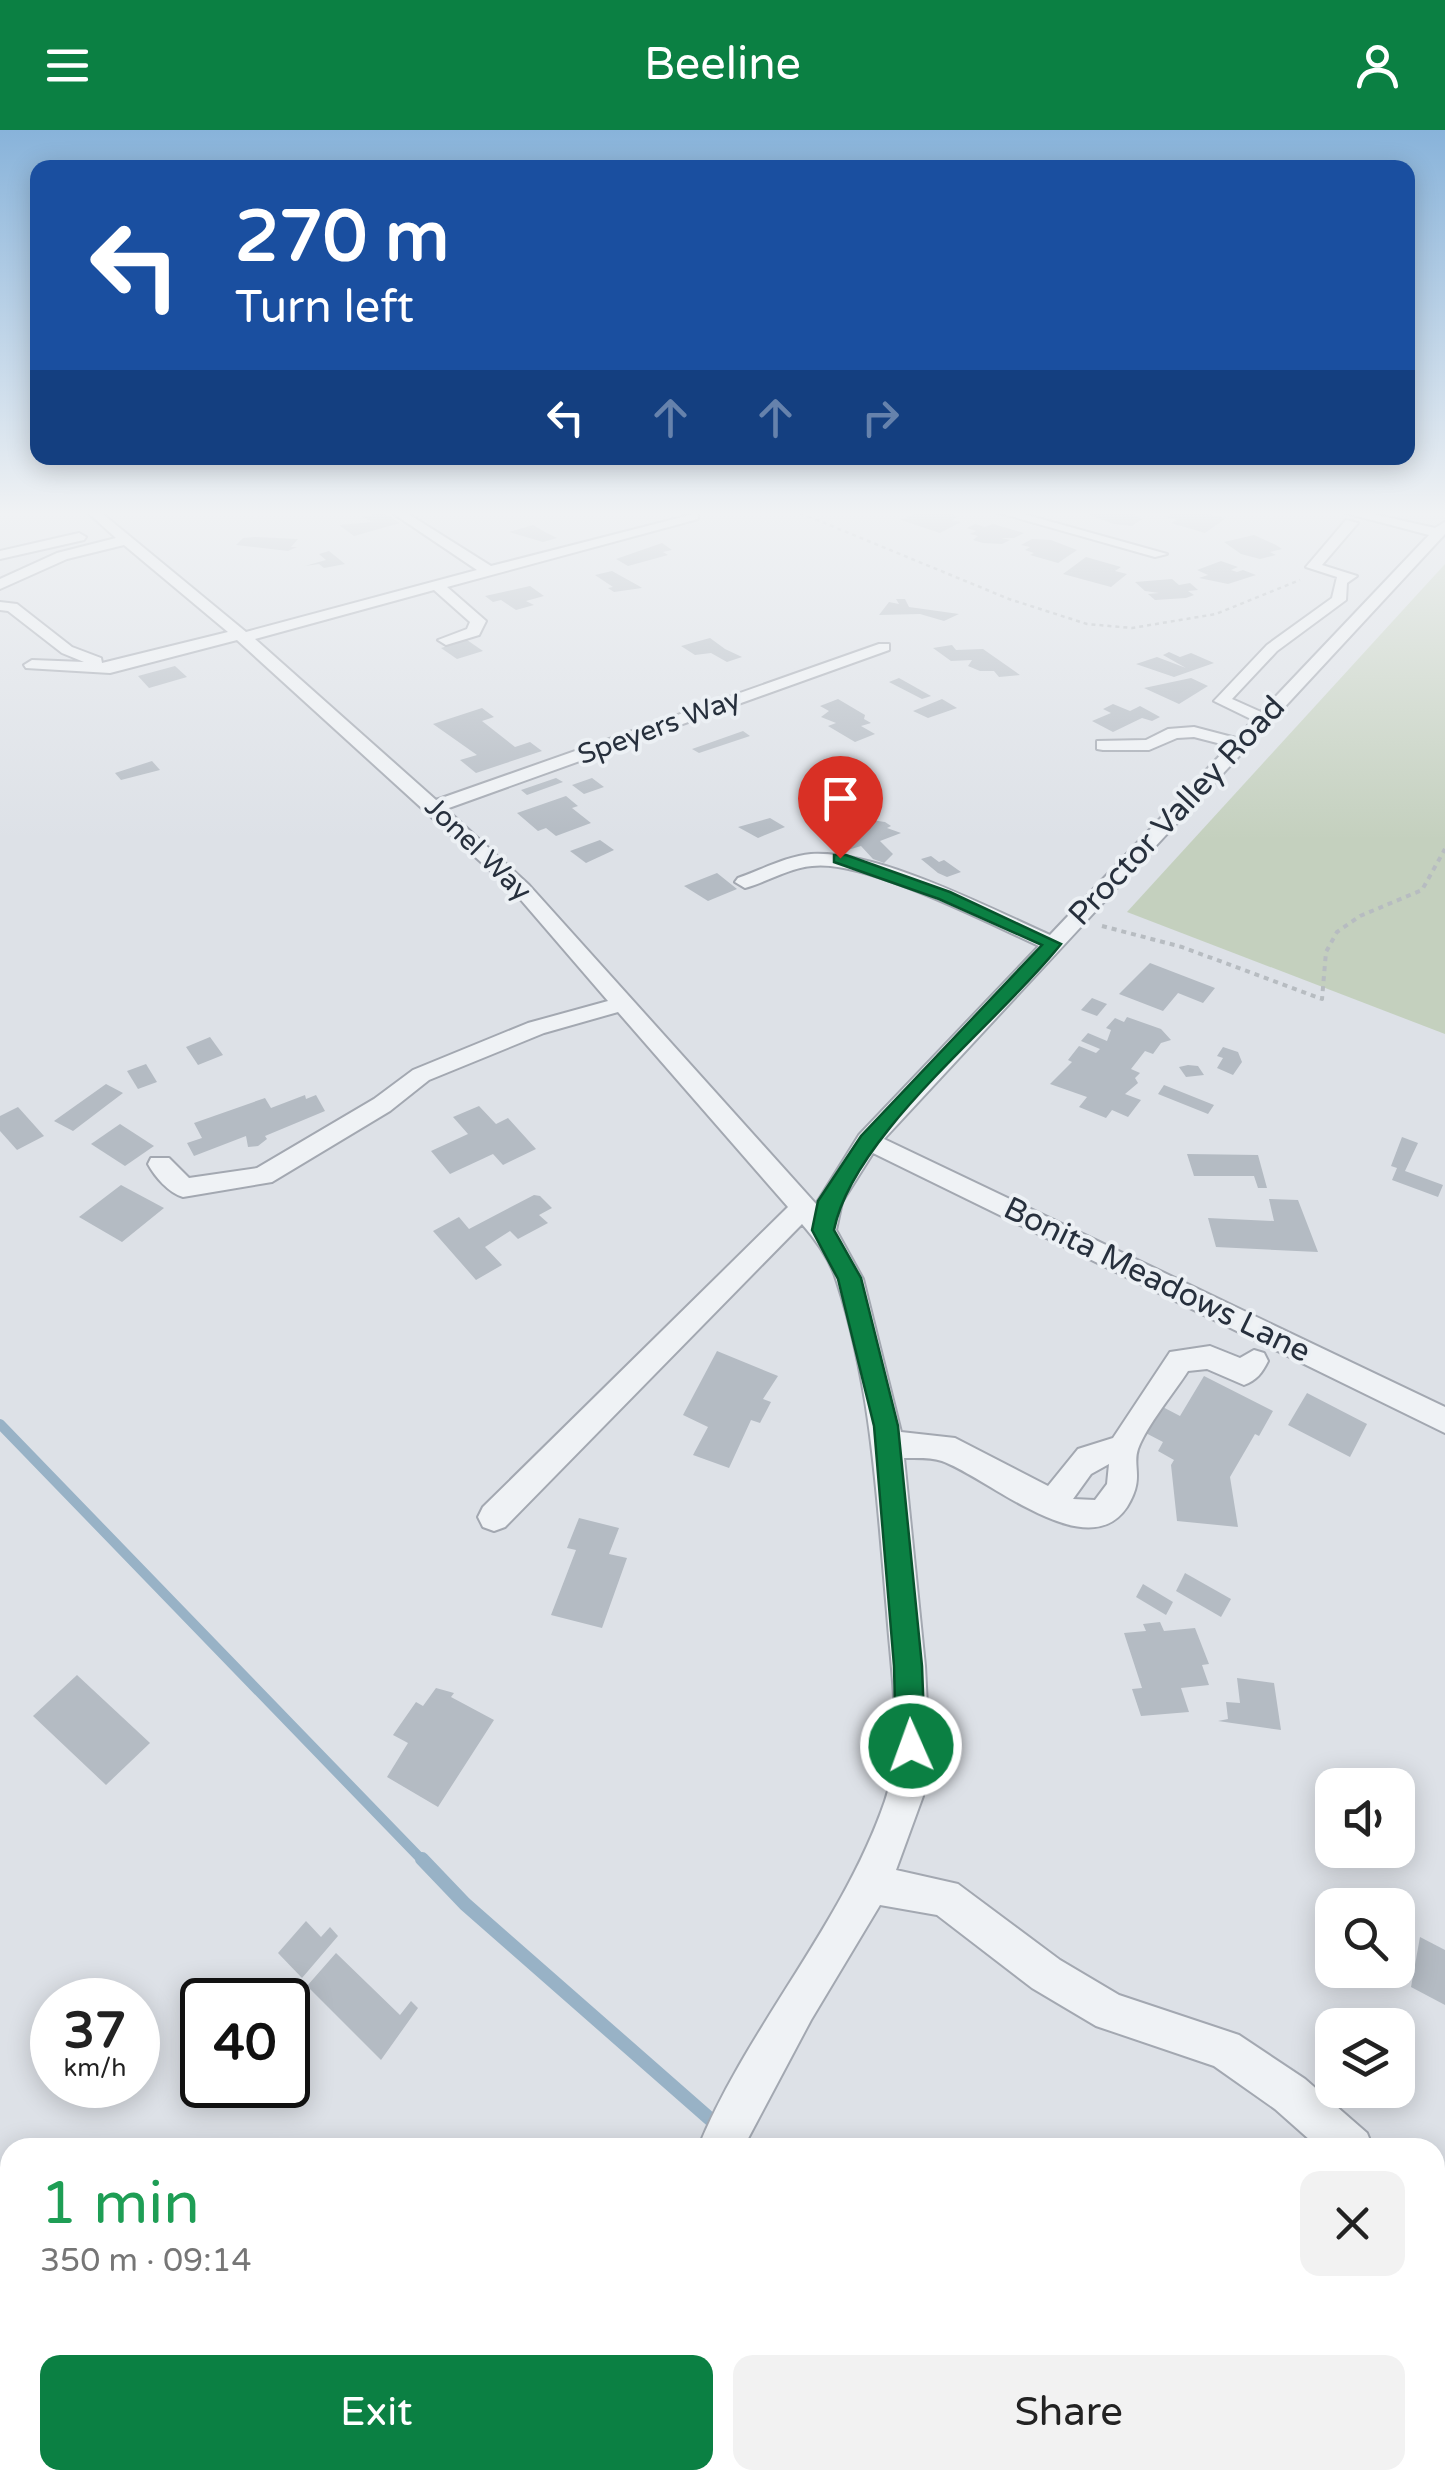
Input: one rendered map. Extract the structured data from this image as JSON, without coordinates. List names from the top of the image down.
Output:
{
  "streets": {
    "street": [
      "Speyers Way",
      "Proctor Valley Road",
      "Jonel Way",
      "Bonita Meadows Lane"
    ]
  },
  "crossings": [
    ["Speyers Way", "Jonel Way"],
    ["Proctor Valley Road", "Jonel Way"],
    ["Proctor Valley Road", "Bonita Meadows Lane"]
  ],
  "page": {
    "header": "Beeline",
    "turn": ["270 m", "Turn left"],
    "speed": "37 km/h",
    "limit": "40",
    "heading": ["1 min", "350 m · 09:14"],
    "buttons": ["Exit", "Share"]
  }
}
